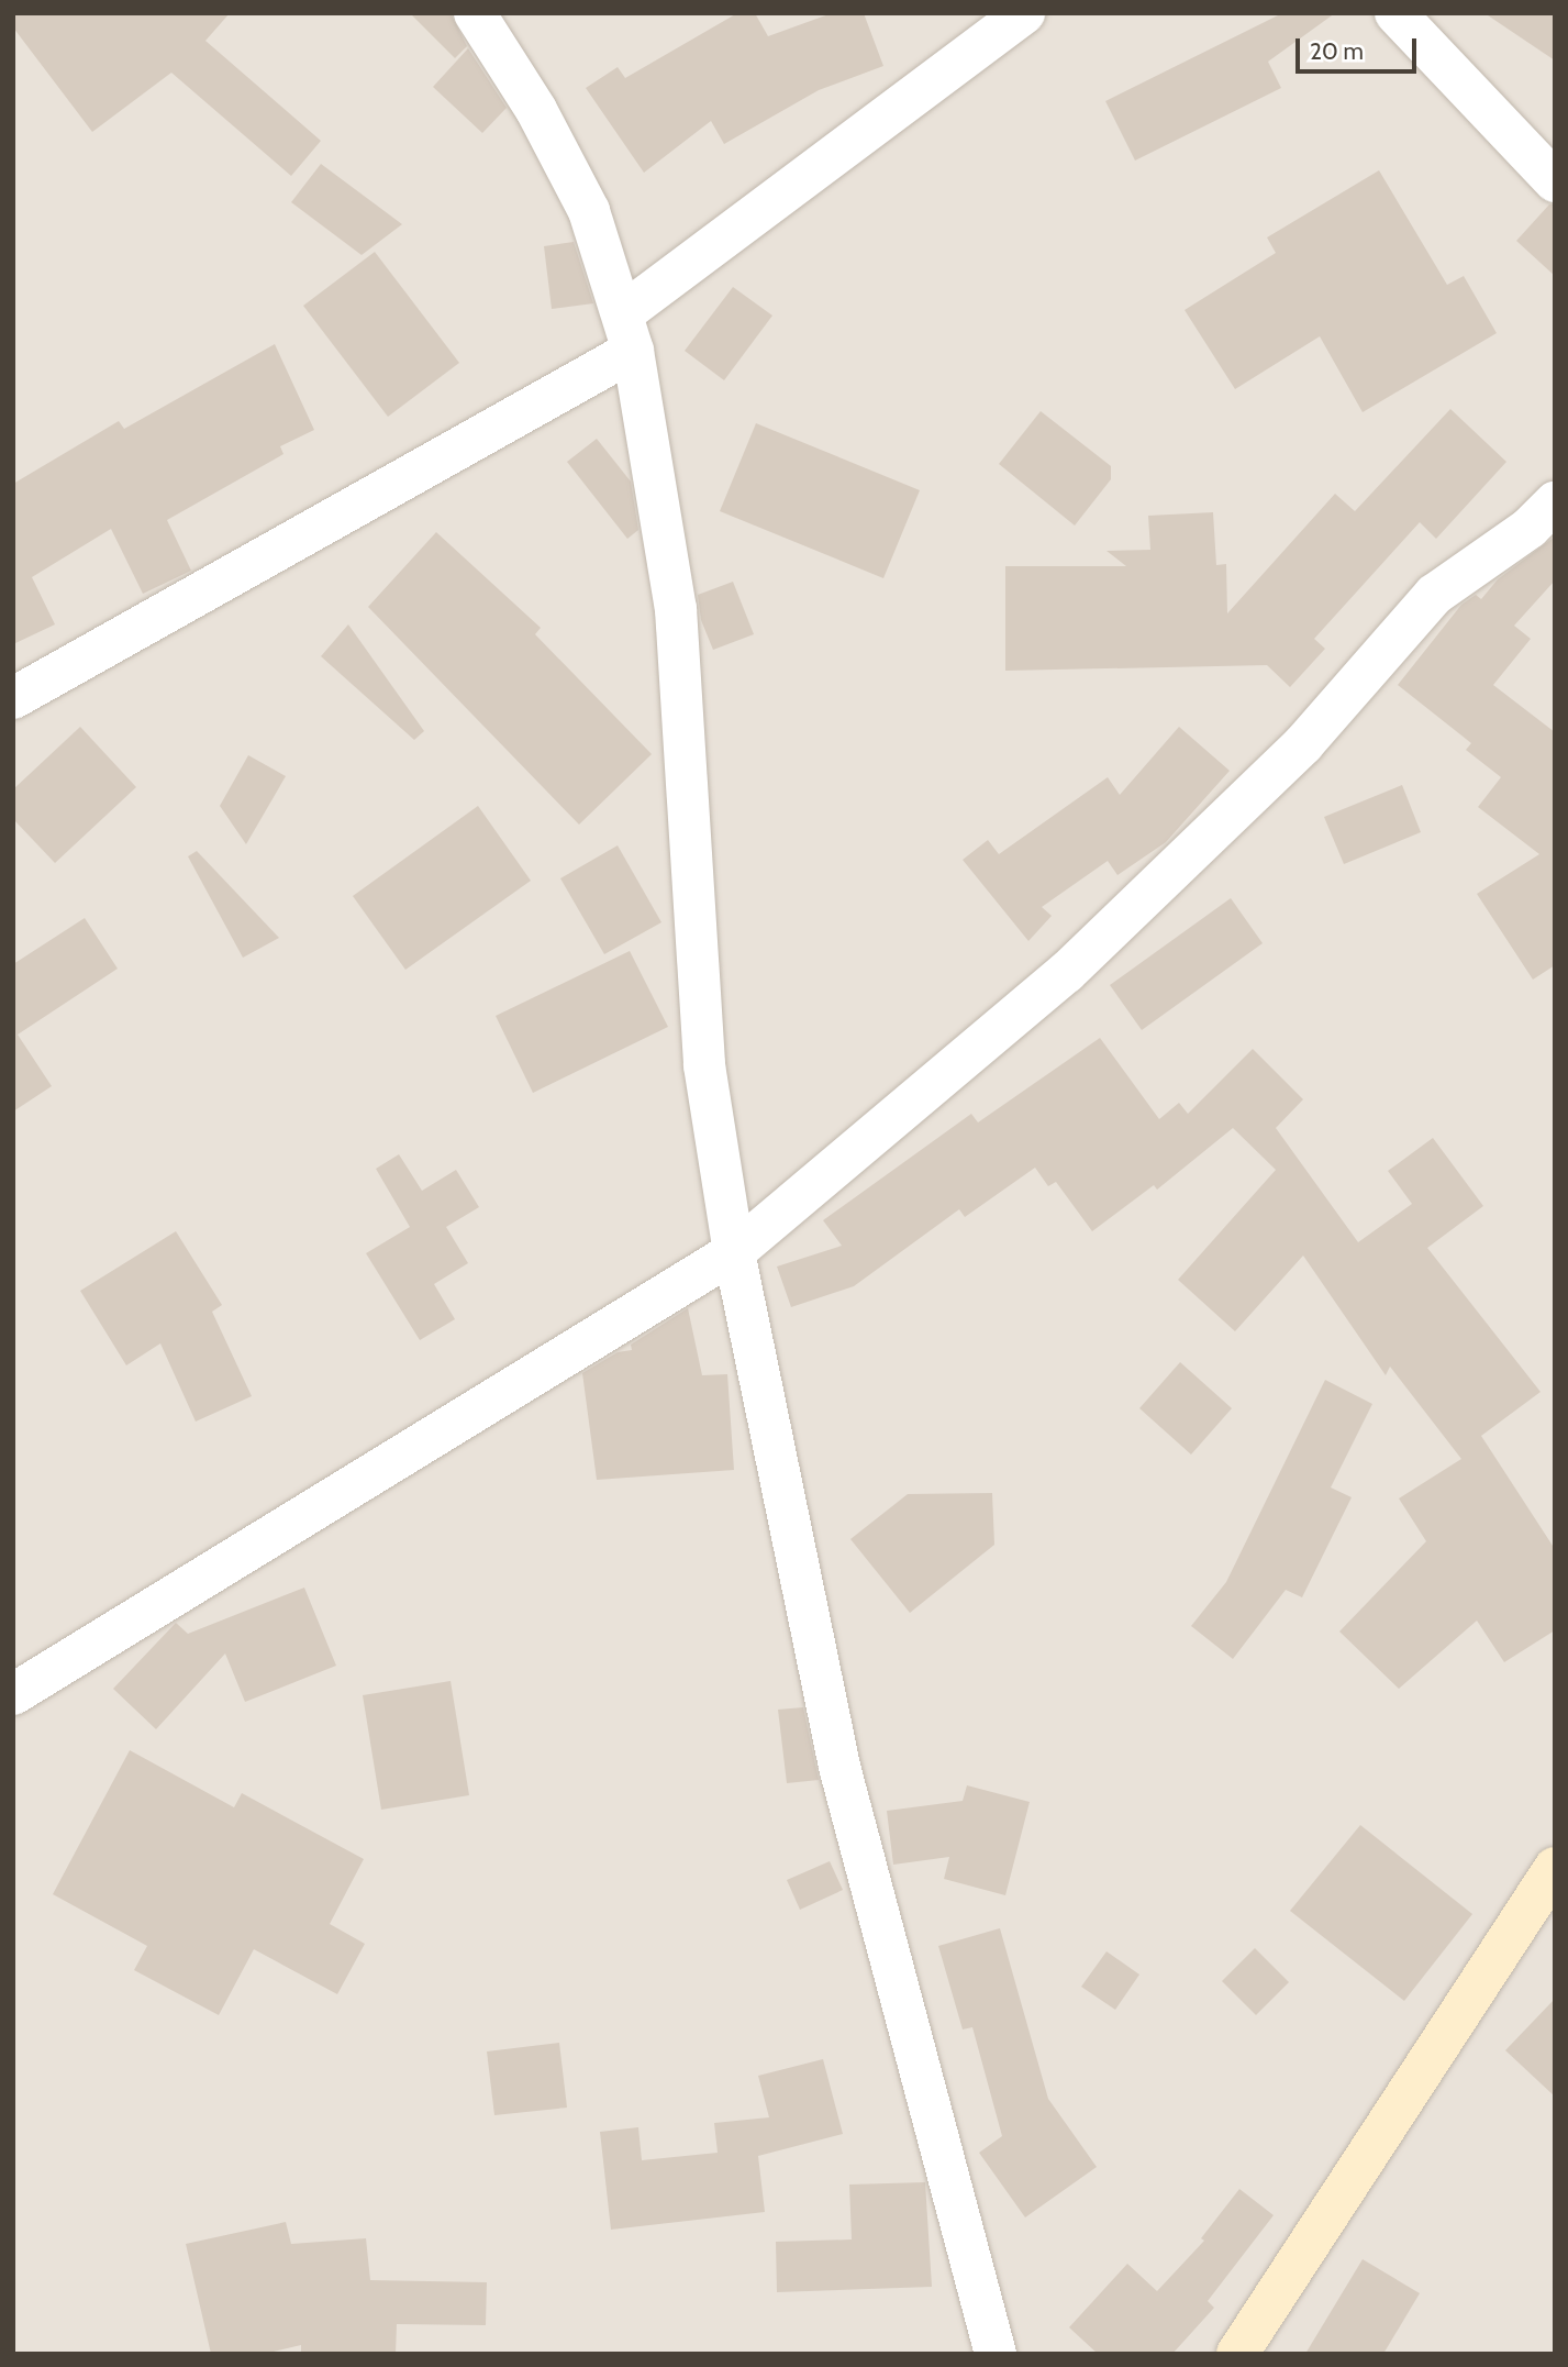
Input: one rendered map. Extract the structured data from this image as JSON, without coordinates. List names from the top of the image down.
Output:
{
  "scale_bar": "20 m"
}
